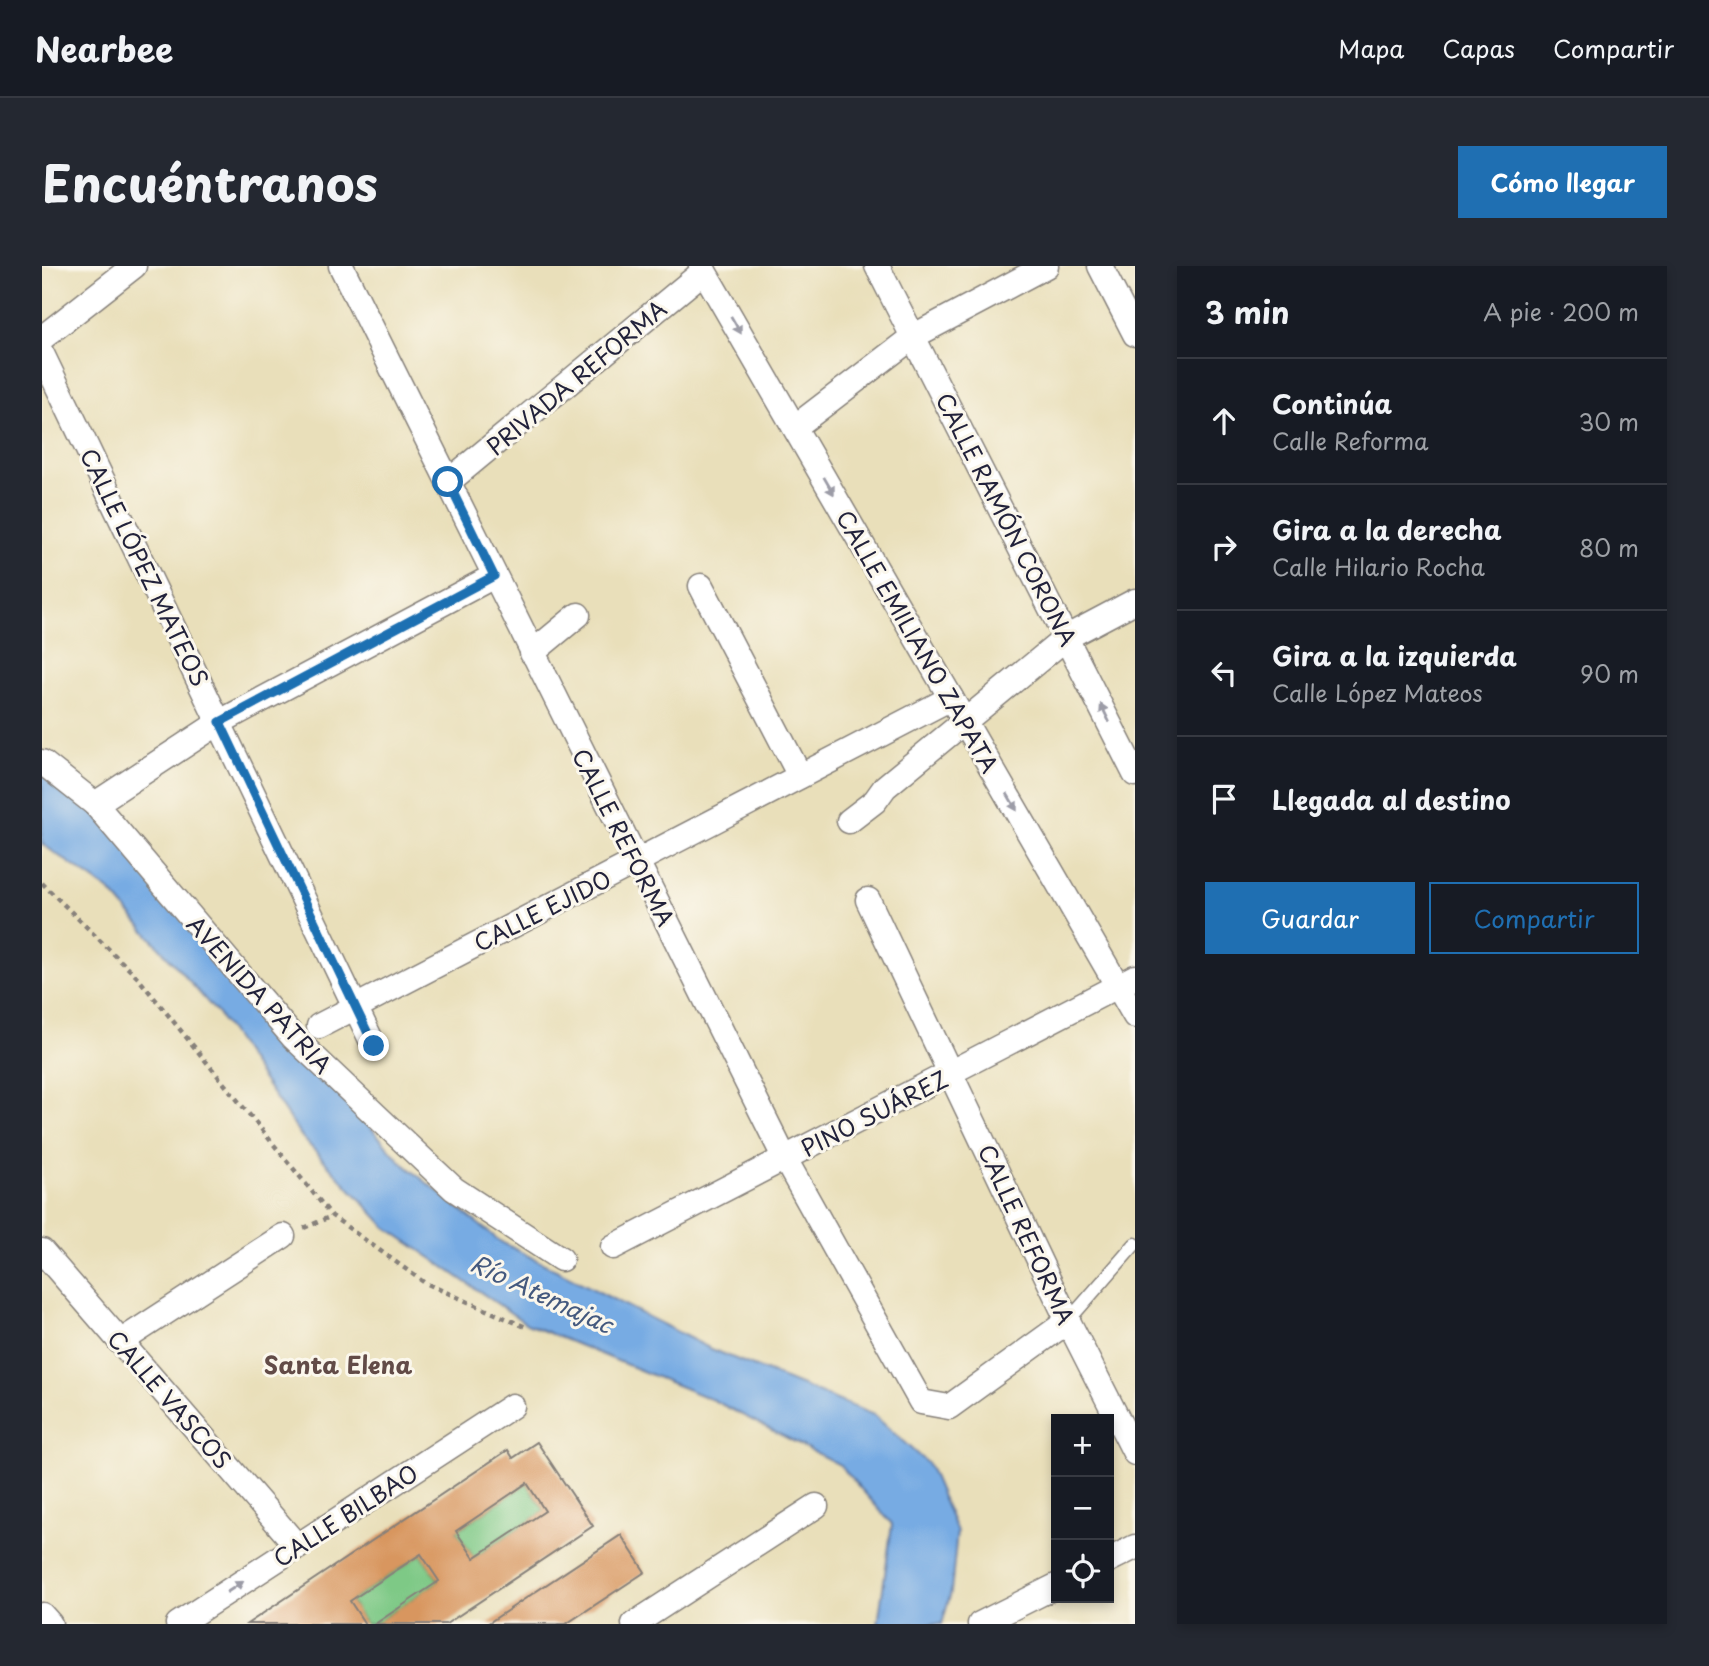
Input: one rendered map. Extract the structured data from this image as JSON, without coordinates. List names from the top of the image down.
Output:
{
  "streets": {
    "street": [
      "PRIVADA REFORMA",
      "CALLE RAMÓN CORONA",
      "CALLE LÓPEZ MATEOS",
      "CALLE EMILIANO ZAPATA",
      "CALLE REFORMA",
      "CALLE EJIDO",
      "AVENIDA PATRIA",
      "PINO SUÁREZ",
      "CALLE VASCOS",
      "CALLE BILBAO"
    ]
  },
  "crossings": [
    ["PRIVADA REFORMA", "CALLE EMILIANO ZAPATA"],
    ["PRIVADA REFORMA", "CALLE REFORMA"],
    ["CALLE LÓPEZ MATEOS", "CALLE EJIDO"],
    ["CALLE EMILIANO ZAPATA", "CALLE EJIDO"],
    ["CALLE EMILIANO ZAPATA", "PINO SUÁREZ"],
    ["CALLE REFORMA", "CALLE EJIDO"],
    ["CALLE REFORMA", "PINO SUÁREZ"],
    ["CALLE VASCOS", "CALLE BILBAO"]
  ],
  "one_way": ["CALLE EMILIANO ZAPATA", "CALLE BILBAO"],
  "districts": ["Santa Elena"],
  "water": ["Río Atemajac"],
  "page": {
    "header": "Nearbee",
    "nav": ["Mapa", "Capas", "Compartir"],
    "title": "Encuéntranos",
    "buttons": [
      "Cómo llegar",
      ["Guardar", "Compartir"]
    ],
    "heading": ["3 min", "A pie · 200 m"],
    "list": [
      ["Continúa", "Calle Reforma", "30 m"],
      ["Gira a la derecha", "Calle Hilario Rocha", "80 m"],
      ["Gira a la izquierda", "Calle López Mateos", "90 m"],
      "Llegada al destino"
    ],
    "map_buttons": ["+", "−"]
  }
}
